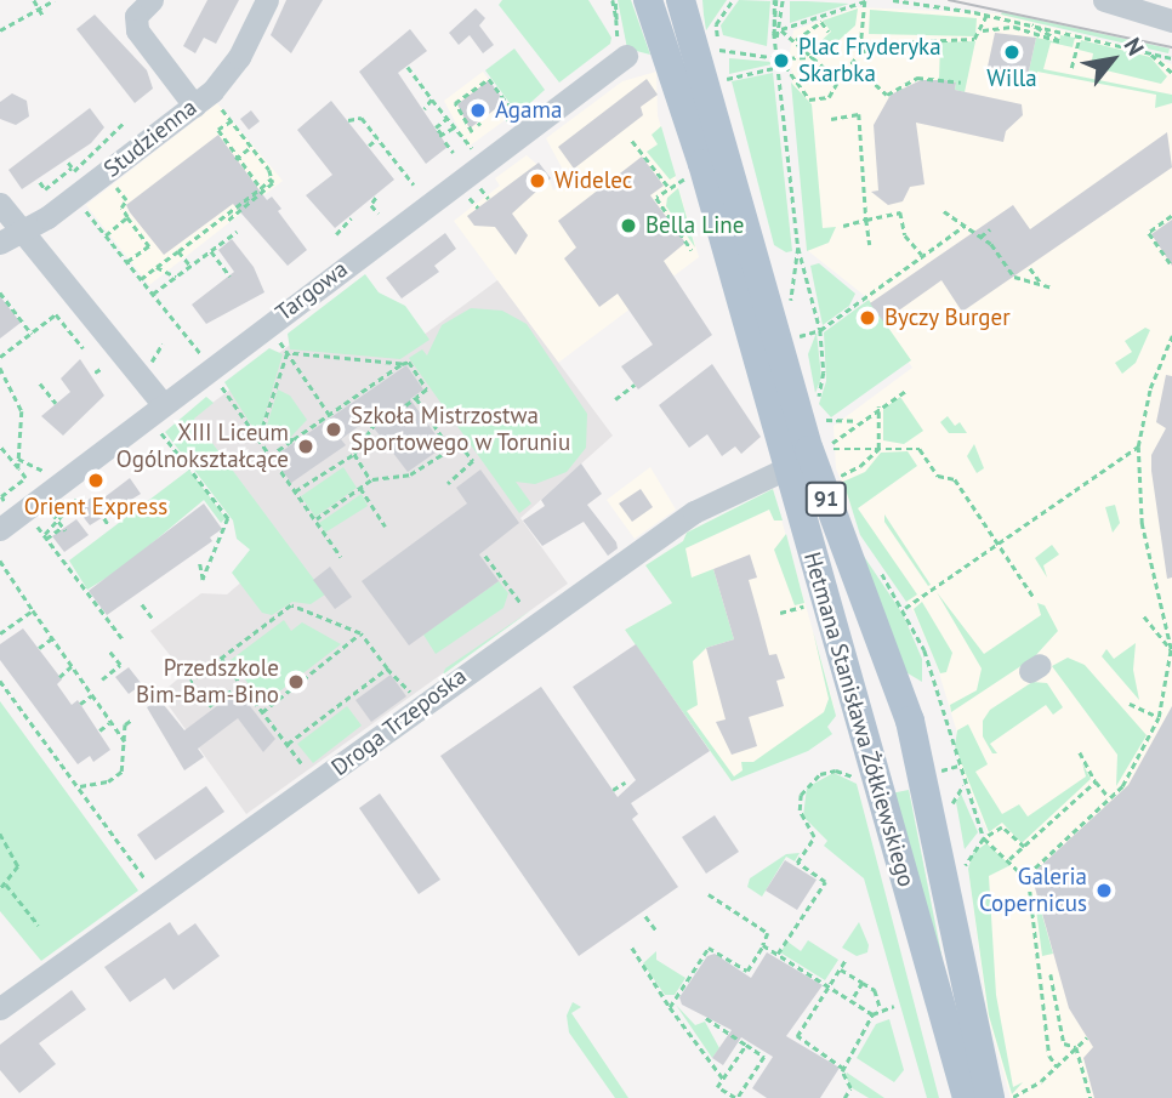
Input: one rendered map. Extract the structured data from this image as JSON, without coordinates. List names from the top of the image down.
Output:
{
  "streets": {
    "main road": ["91", "Hetmana Stanisława Żółkiewskiego"],
    "street": ["Studzienna", "Targowa", "Droga Trzeposka"]
  },
  "crossings": [
    ["Hetmana Stanisława Żółkiewskiego", "Droga Trzeposka"]
  ],
  "places": [
    "Willa",
    "Plac Fryderyka Skarbka",
    "Agama",
    "Widelec",
    "Bella Line",
    "Byczy Burger",
    "Szkoła Mistrzostwa Sportowego w Toruniu",
    "XIII Liceum Ogólnokształcące",
    "Orient Express",
    "Przedszkole Bim-Bam-Bino",
    "Galeria Copernicus"
  ],
  "north": "top right"
}
